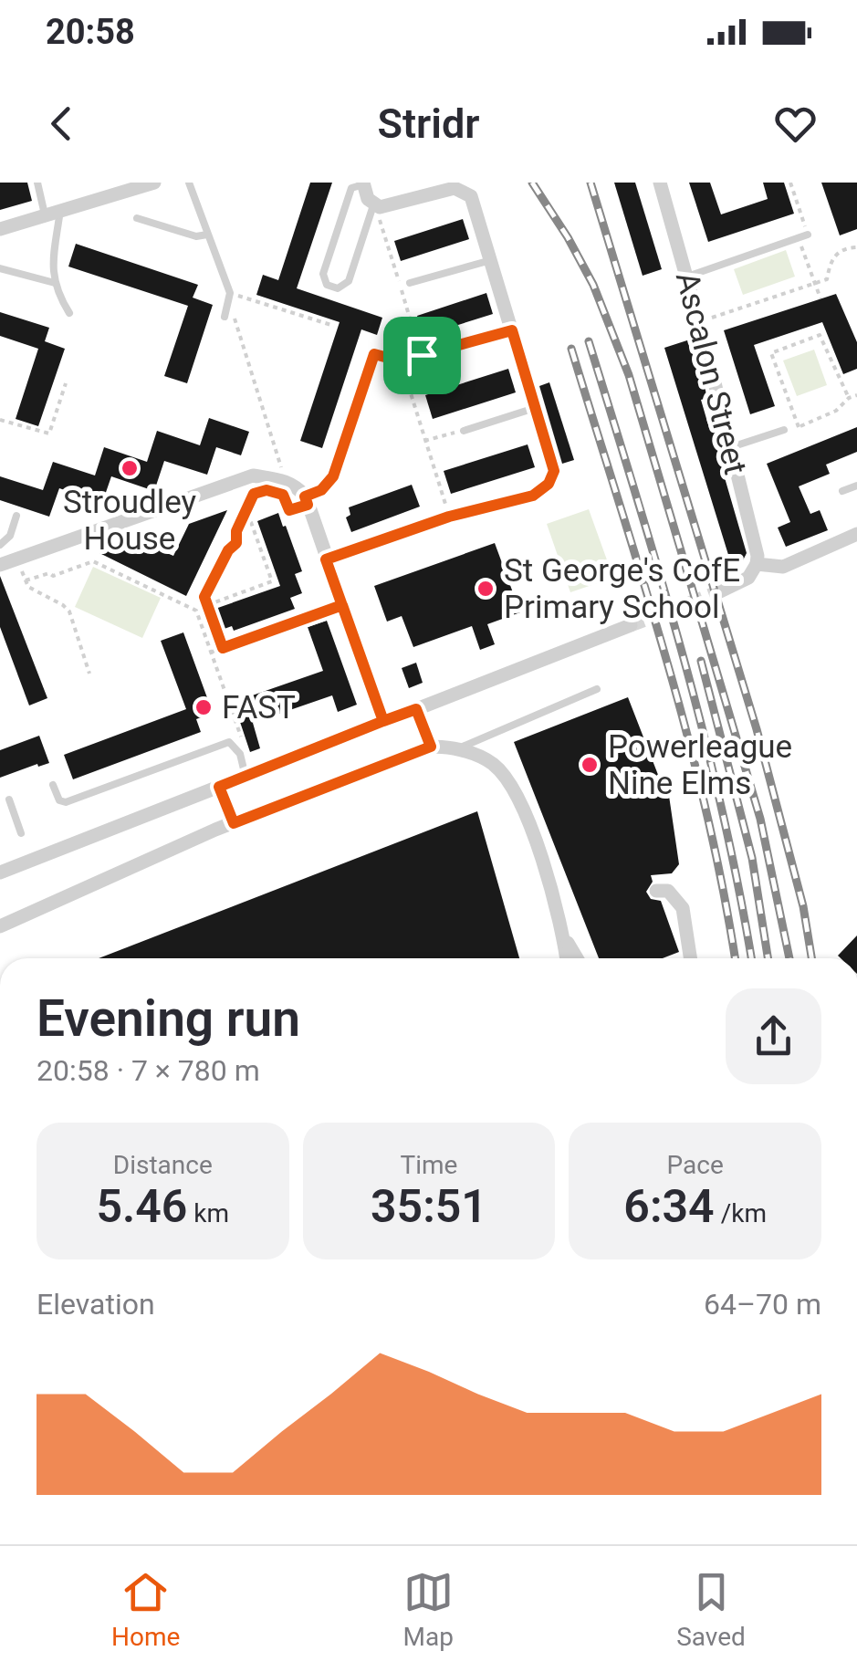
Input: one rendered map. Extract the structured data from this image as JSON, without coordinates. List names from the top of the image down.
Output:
{
  "streets": {
    "street": ["Ascalon Street"]
  },
  "places": [
    "Stroudley House",
    "St George's CofE Primary School",
    "FAST",
    "Powerleague Nine Elms"
  ],
  "page": {
    "status": "20:58",
    "header": "Stridr",
    "heading": ["Evening run", "20:58 · 7 × 780 m"],
    "stats": [
      ["Distance", "5.46 km"],
      ["Time", "35:51"],
      ["Pace", "6:34 /km"]
    ],
    "chart": ["Elevation", "64–70 m"],
    "tabs": ["Home", "Map", "Saved"]
  }
}
